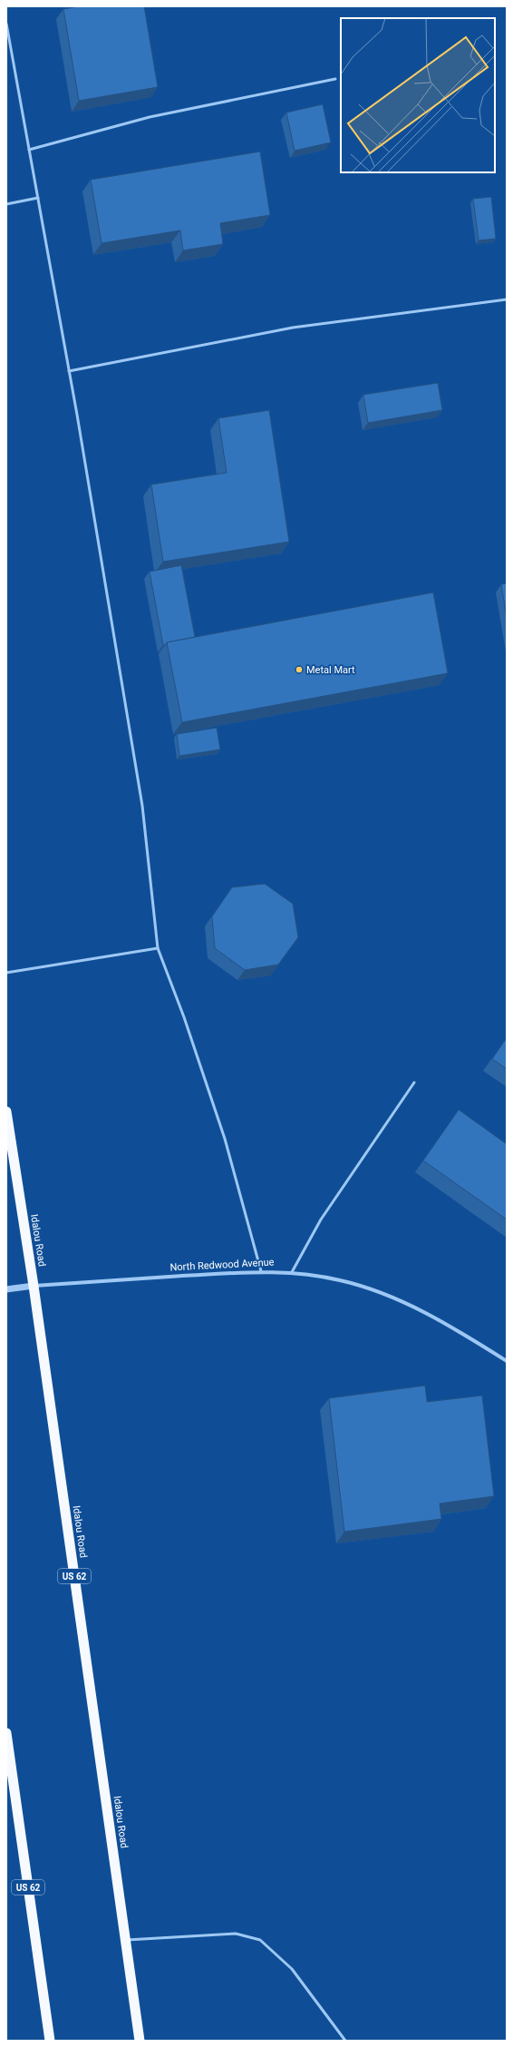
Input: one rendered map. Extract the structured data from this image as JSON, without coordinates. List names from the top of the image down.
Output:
{
  "streets": {
    "highway": ["Idalou Road", "US 62"],
    "street": ["North Redwood Avenue"]
  },
  "crossings": [
    ["Idalou Road", "North Redwood Avenue"]
  ],
  "places": ["Metal Mart"]
}
